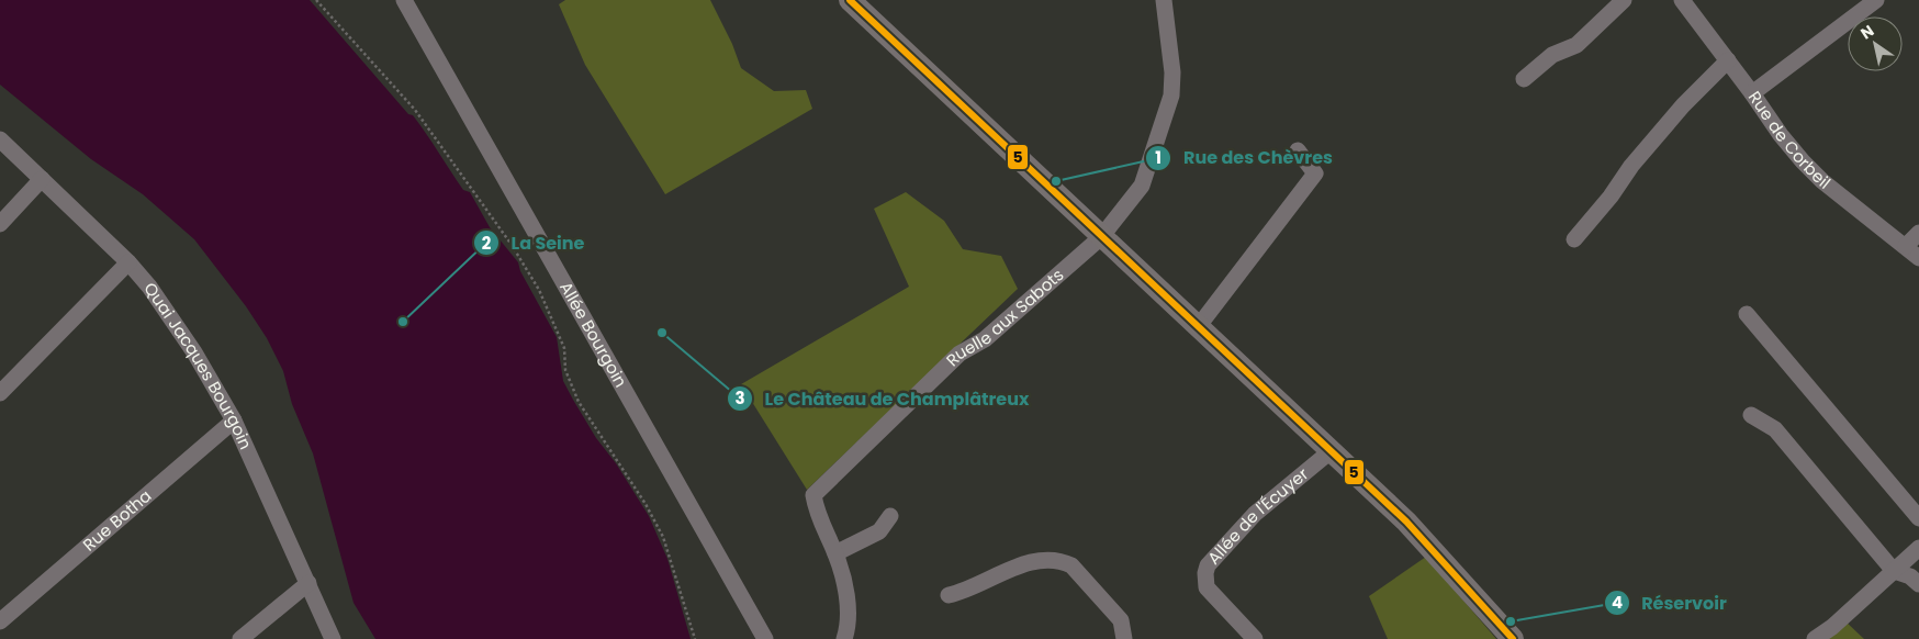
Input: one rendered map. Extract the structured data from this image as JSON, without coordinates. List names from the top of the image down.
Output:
{
  "streets": {
    "street": [
      "Rue de Corbeil",
      "Ruelle aux Sabots",
      "Allée Bourgoin",
      "Quai Jacques Bourgoin",
      "Allée de l'Écuyer",
      "Rue Botha"
    ]
  },
  "crossings": [
    ["Quai Jacques Bourgoin", "Rue Botha"]
  ],
  "places": [
    "Rue des Chèvres",
    "La Seine",
    "Le Château de Champlâtreux",
    "Réservoir"
  ],
  "lines": ["transit line 5"],
  "north": "top left"
}
